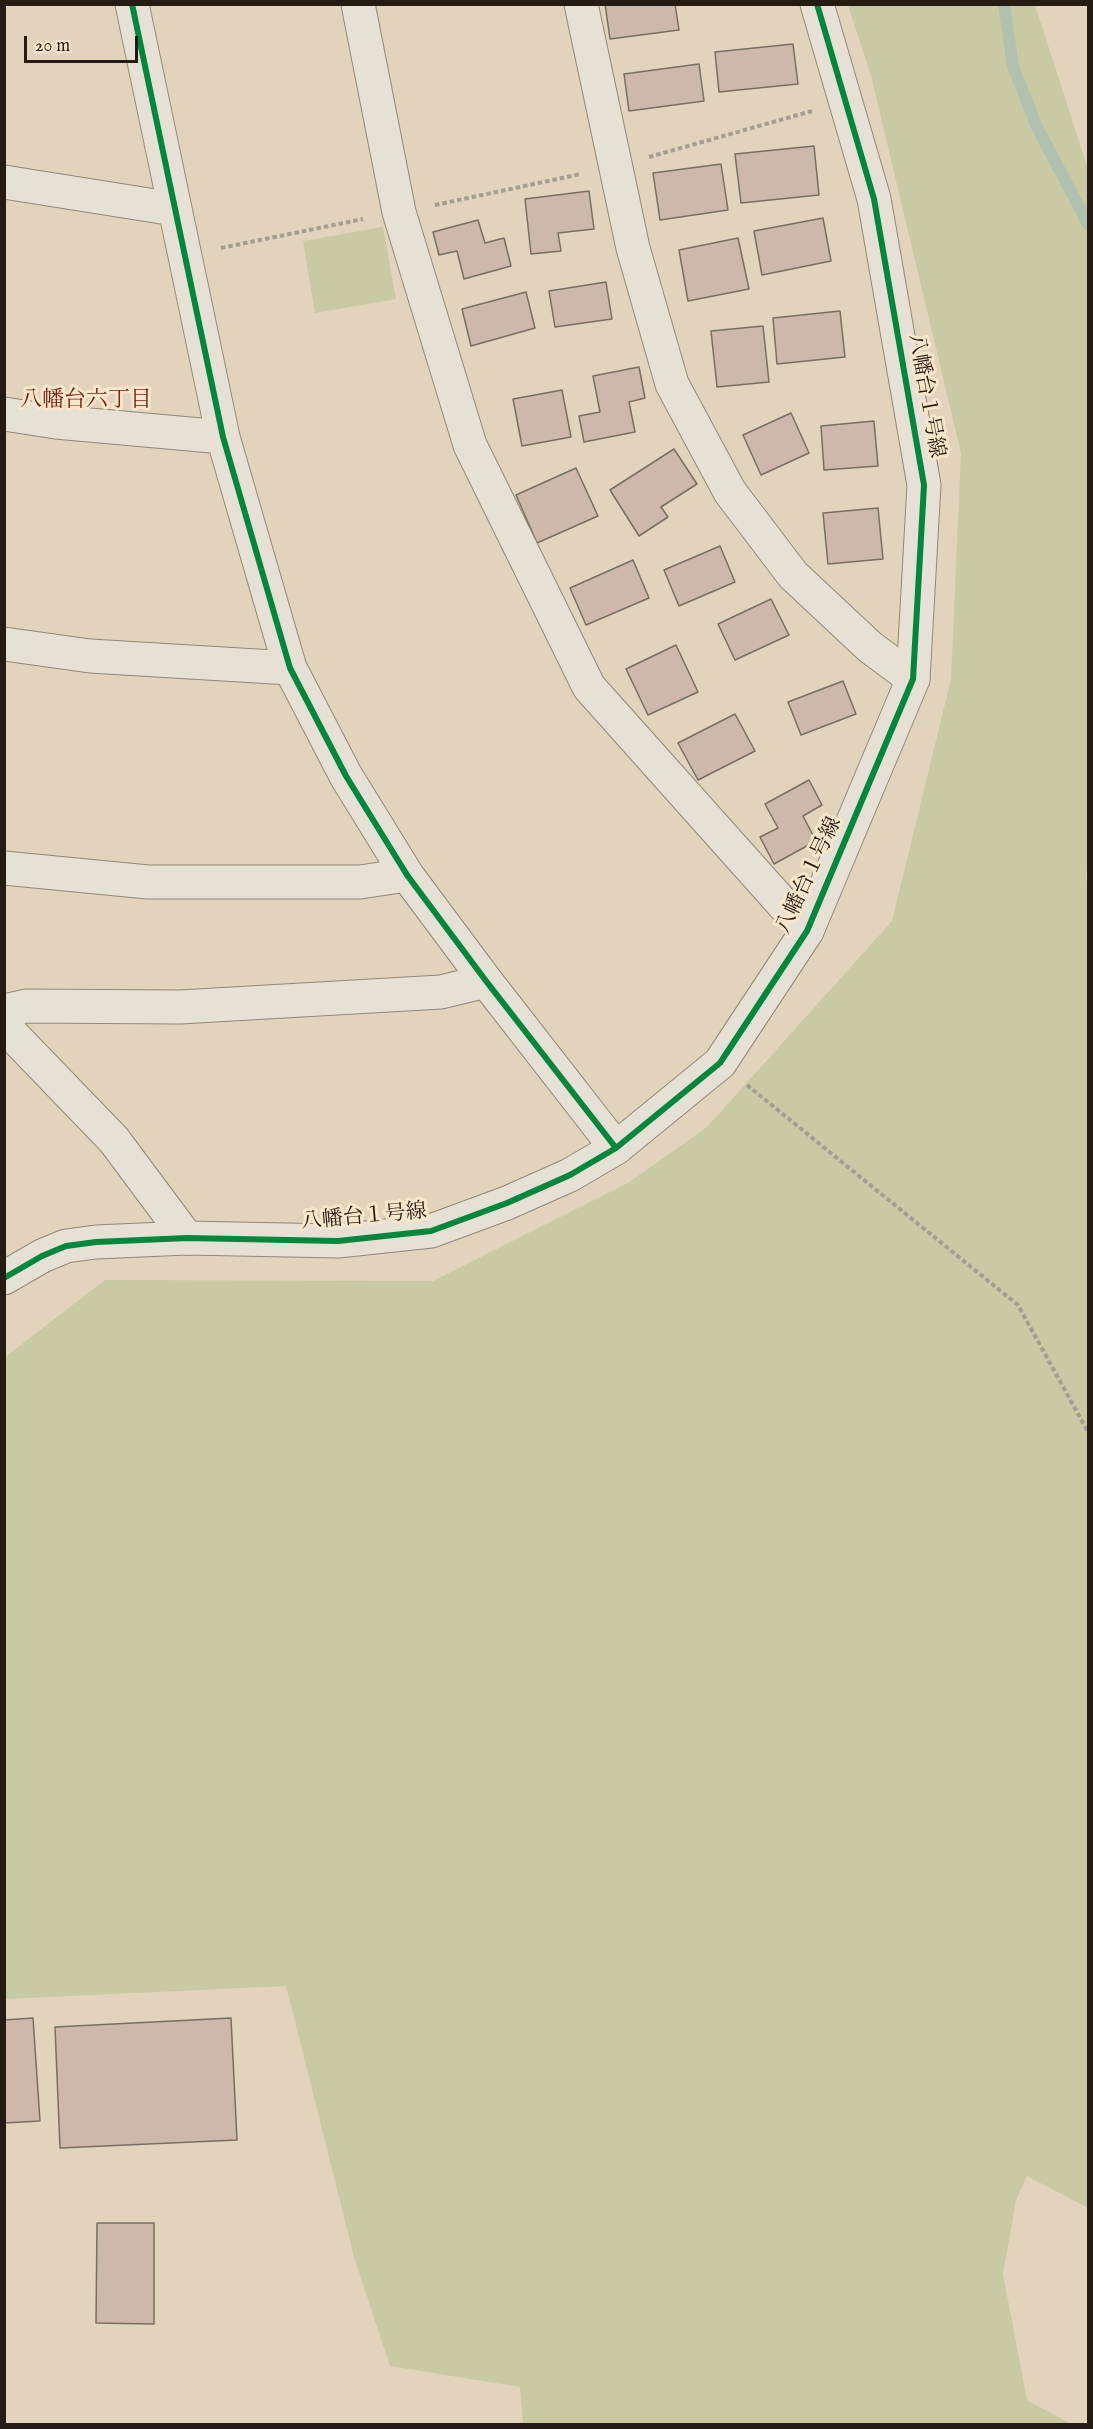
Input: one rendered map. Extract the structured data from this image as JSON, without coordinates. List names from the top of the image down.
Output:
{
  "streets": {
    "street": ["八幡台１号線"]
  },
  "districts": ["八幡台六丁目"],
  "scale_bar": "20 m"
}
